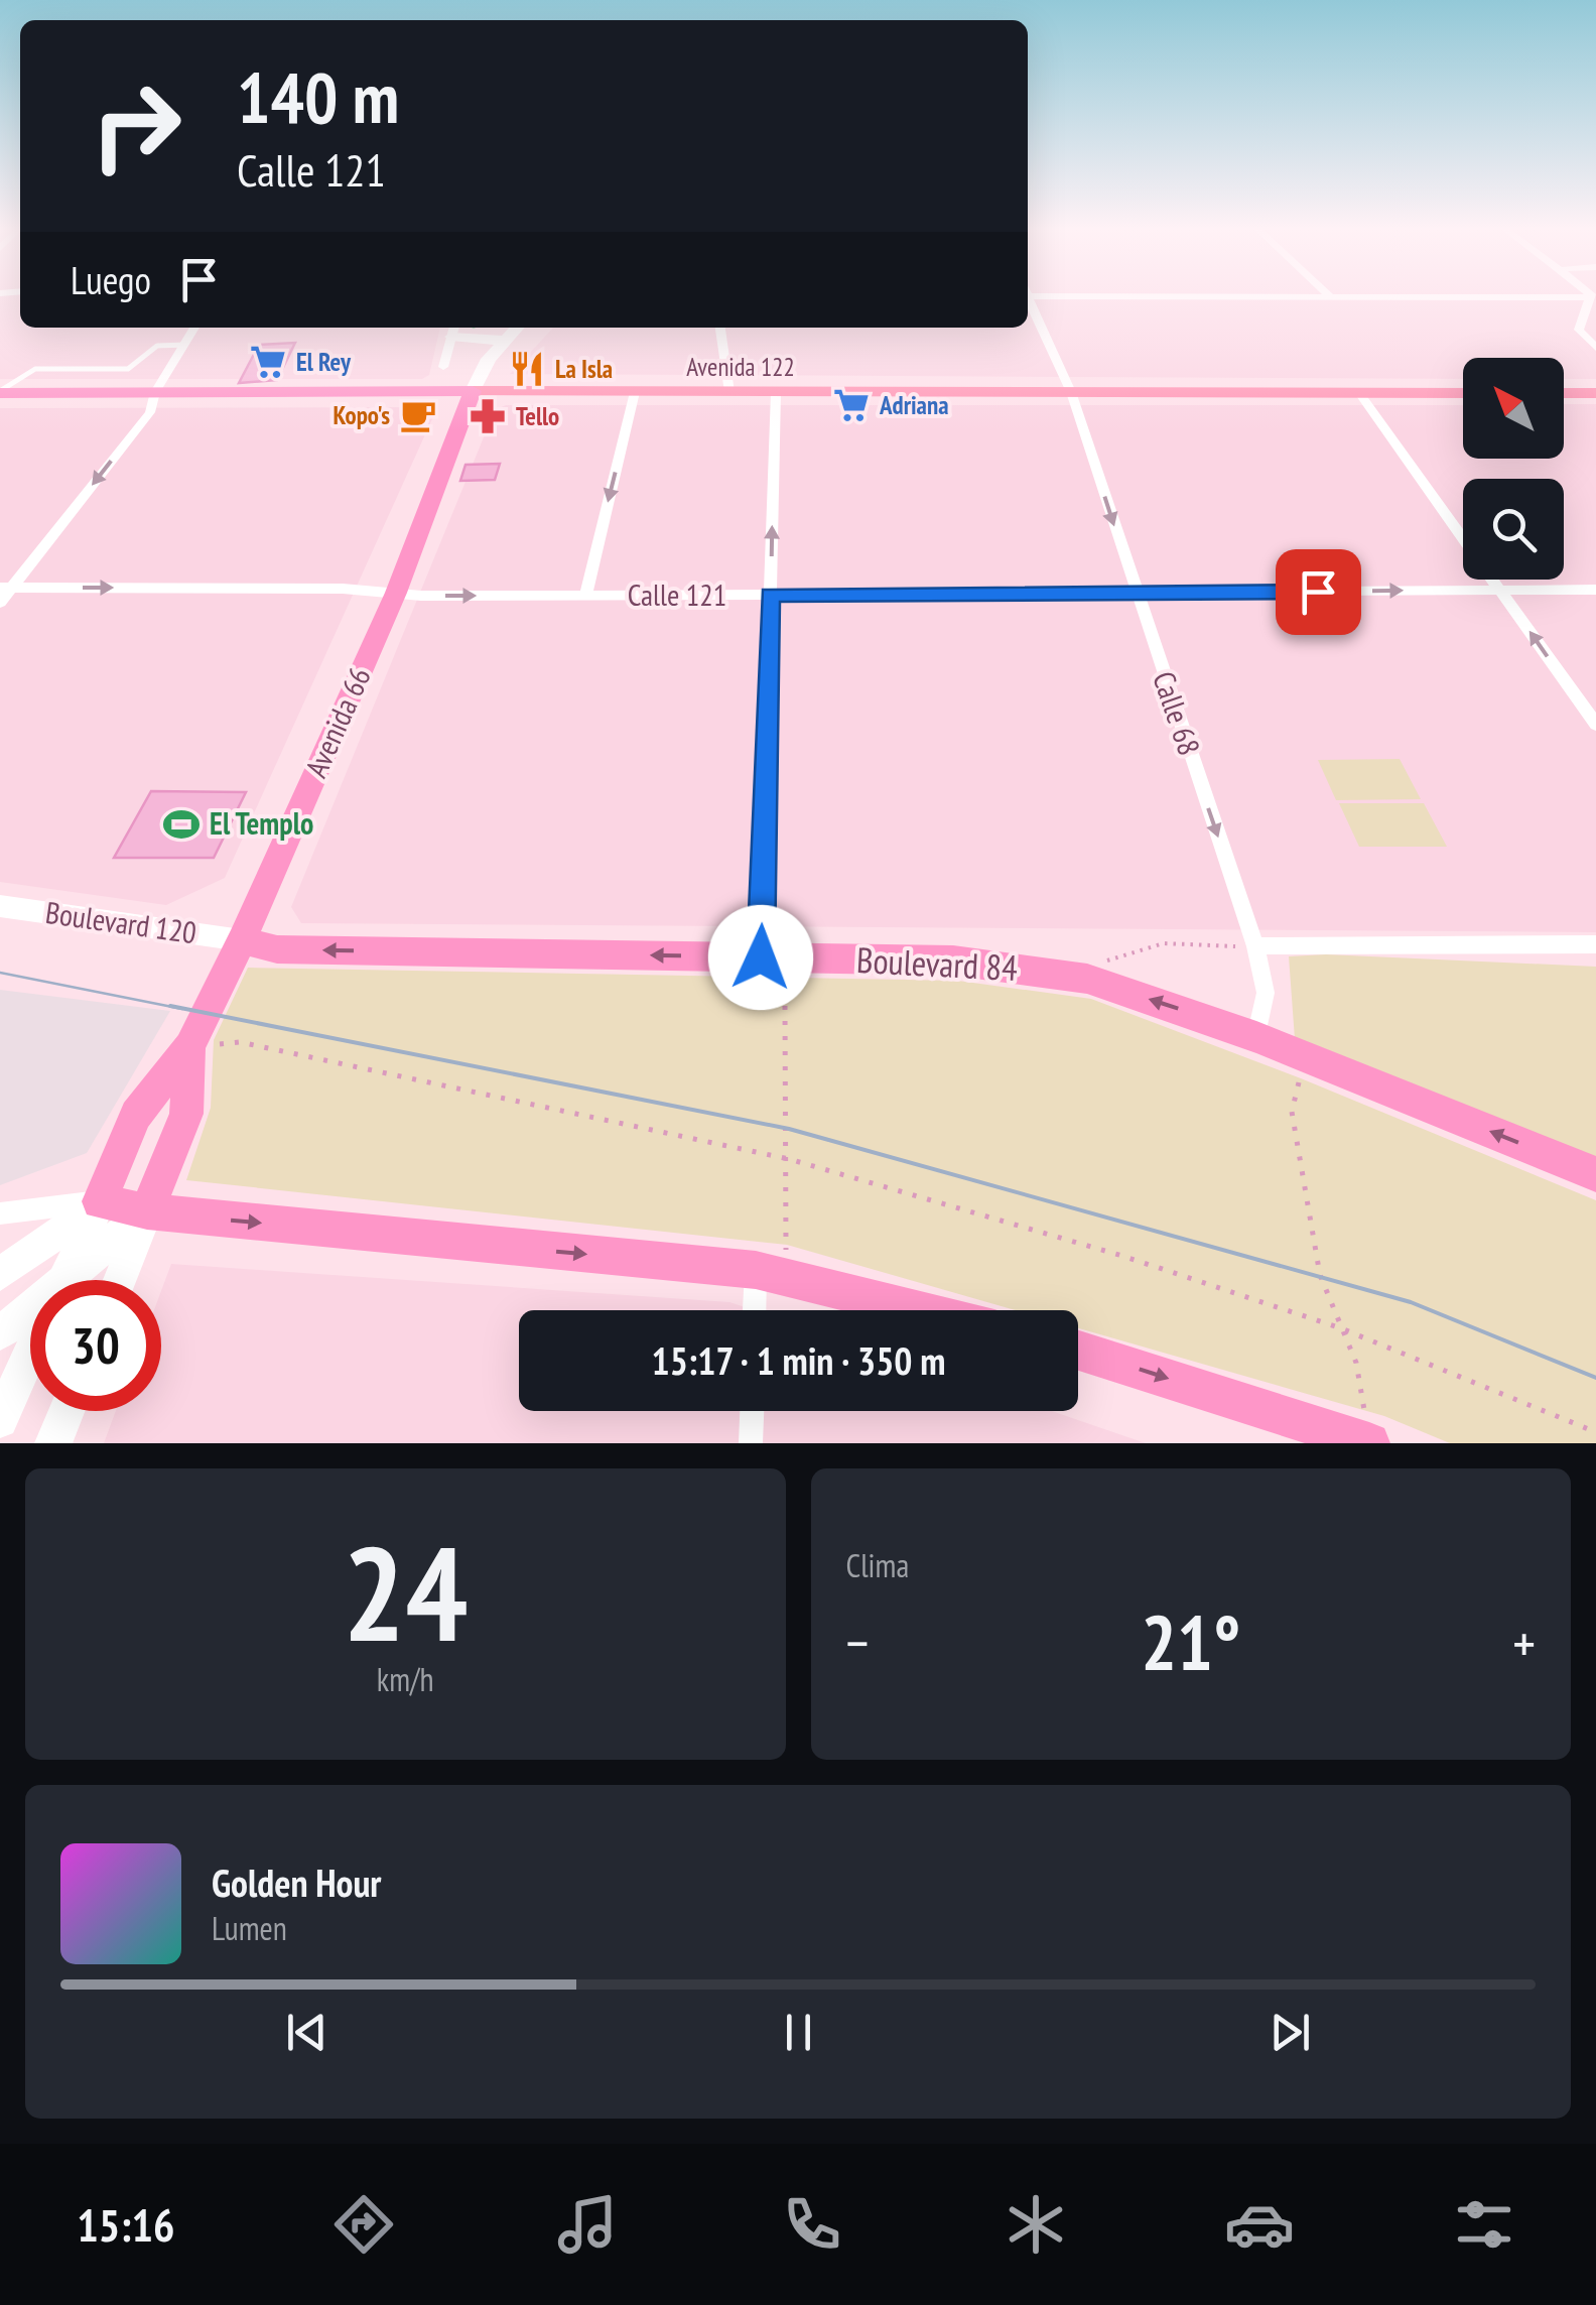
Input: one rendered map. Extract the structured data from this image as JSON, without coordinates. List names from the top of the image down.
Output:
{
  "streets": {
    "highway": ["Avenida 122", "Avenida 66", "Boulevard 84"],
    "street": ["Calle 121", "Calle 68", "Boulevard 120"]
  },
  "crossings": [
    ["Avenida 122", "Calle 68"],
    ["Avenida 122", "Avenida 66"],
    ["Calle 121", "Calle 68"],
    ["Calle 121", "Avenida 66"],
    ["Calle 68", "Boulevard 84"],
    ["Avenida 66", "Boulevard 120"],
    ["Avenida 66", "Boulevard 84"],
    ["Boulevard 120", "Boulevard 84"]
  ],
  "one_way": ["Calle 121", "Calle 68", "Boulevard 84"],
  "places": {
    "supermarket": ["El Rey", "Adriana"],
    "restaurant": ["La Isla"],
    "cafe": ["Kopo's"],
    "pharmacy": ["Tello"],
    "sports": ["El Templo"]
  },
  "north": "top left",
  "page": {
    "turn": ["140 m", "Calle 121"],
    "then": "Luego",
    "limit": "30",
    "trip": "15:17 · 1 min · 350 m",
    "tile": [
      ["24", "km/h"],
      "Clima"
    ],
    "heat": ["−", "21°", "+"],
    "song": ["Golden Hour", "Lumen"],
    "tabs": "15:16"
  }
}
